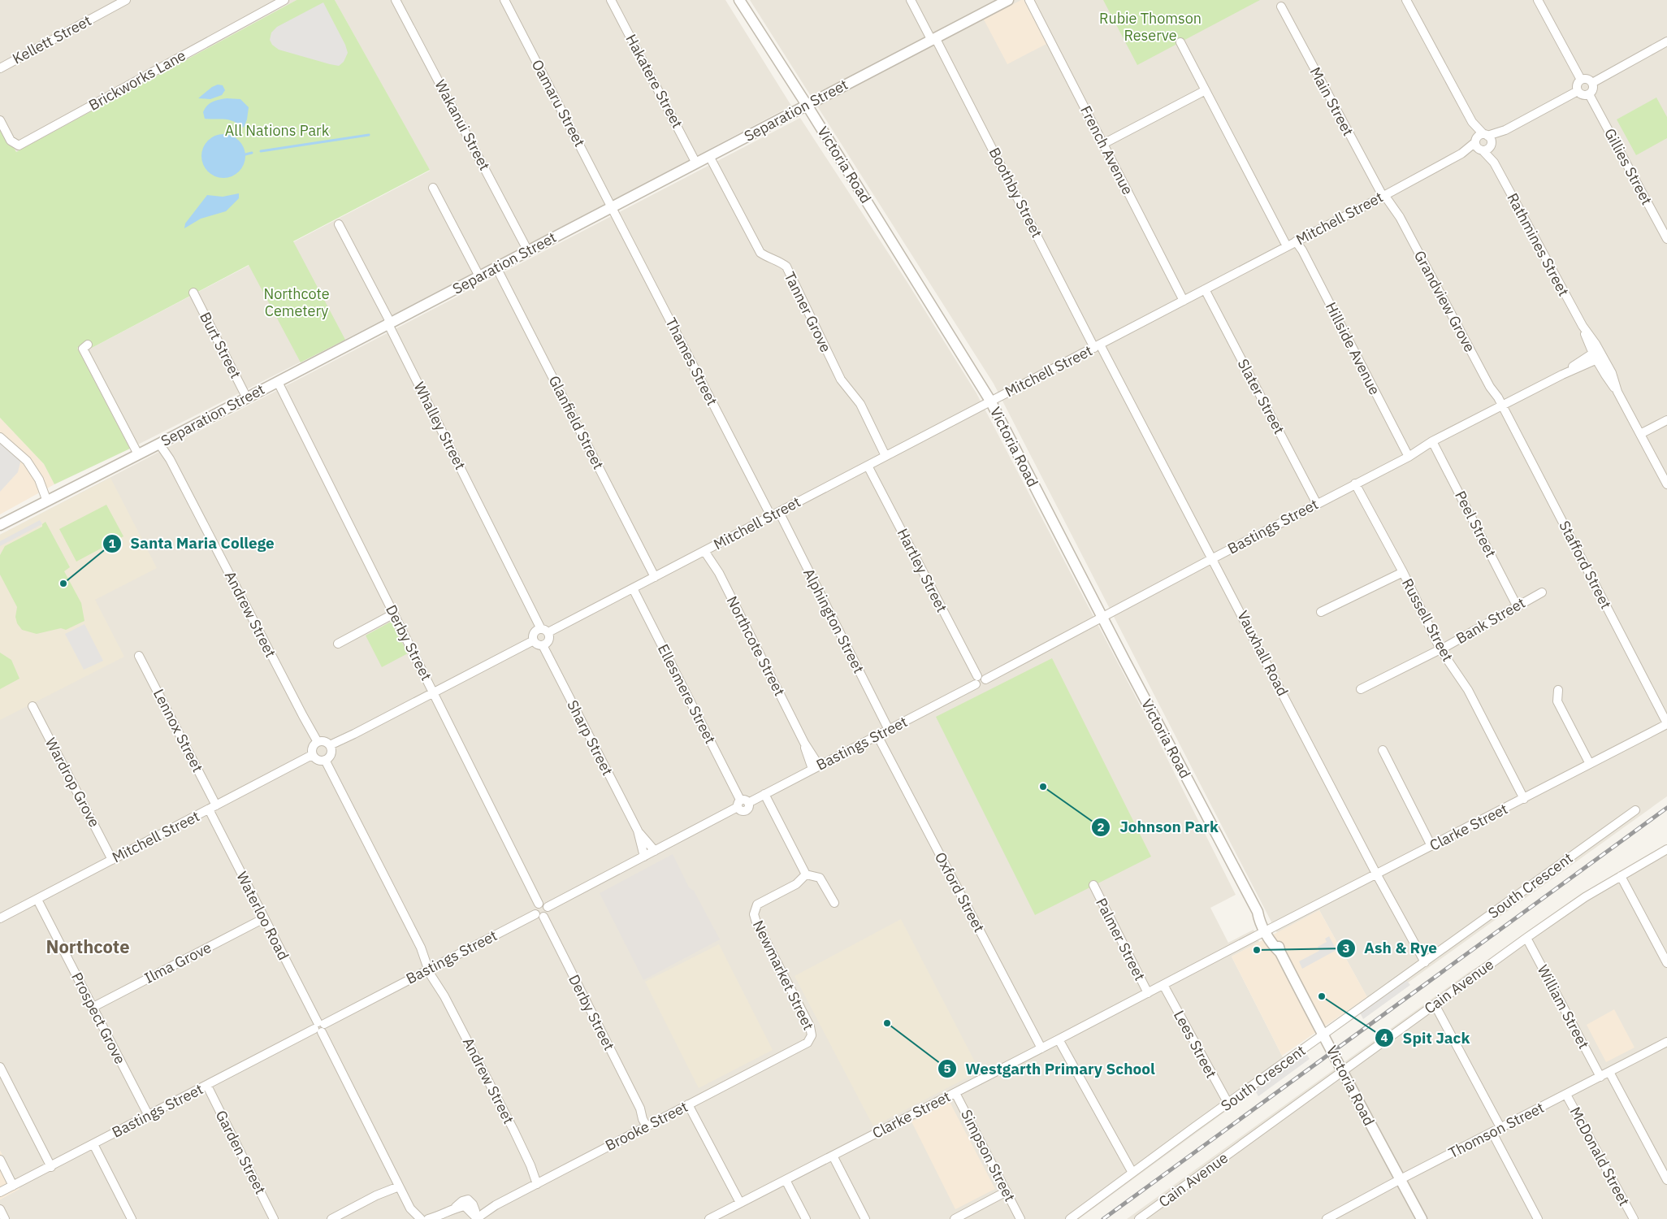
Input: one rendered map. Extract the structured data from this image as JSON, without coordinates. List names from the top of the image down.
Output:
{
  "streets": {
    "street": [
      "Kellett Street",
      "Brickworks Lane",
      "Hakatere Street",
      "Main Street",
      "Oamaru Street",
      "Separation Street",
      "Wakanui Street",
      "French Avenue",
      "Victoria Road",
      "Gillies Street",
      "Boothby Street",
      "Mitchell Street",
      "Rathmines Street",
      "Grandview Grove",
      "Tanner Grove",
      "Burt Street",
      "Hillside Avenue",
      "Thames Street",
      "Slater Street",
      "Glanfield Street",
      "Whalley Street",
      "Peel Street",
      "Bastings Street",
      "Stafford Street",
      "Hartley Street",
      "Andrew Street",
      "Russell Street",
      "Alphington Street",
      "Bank Street",
      "Derby Street",
      "Northcote Street",
      "Vauxhall Road",
      "Ellesmere Street",
      "Lennox Street",
      "Sharp Street",
      "Wardrop Grove",
      "Clarke Street",
      "South Crescent",
      "Oxford Street",
      "Waterloo Road",
      "Palmer Street",
      "Ilma Grove",
      "Newmarket Street",
      "Cain Avenue",
      "William Street",
      "Prospect Grove",
      "Lees Street",
      "Brooke Street",
      "Thomson Street",
      "Garden Street",
      "Simpson Street",
      "McDonald Street"
    ]
  },
  "crossings": [
    ["Hakatere Street", "Separation Street"],
    ["Main Street", "Mitchell Street"],
    ["Main Street", "Grandview Grove"],
    ["Oamaru Street", "Separation Street"],
    ["Oamaru Street", "Thames Street"],
    ["Separation Street", "Wakanui Street"],
    ["Separation Street", "Victoria Road"],
    ["Separation Street", "Boothby Street"],
    ["Separation Street", "Tanner Grove"],
    ["Separation Street", "Burt Street"],
    ["Separation Street", "Thames Street"],
    ["Separation Street", "Glanfield Street"],
    ["Separation Street", "Whalley Street"],
    ["Separation Street", "Andrew Street"],
    ["Separation Street", "Derby Street"],
    ["French Avenue", "Mitchell Street"],
    ["Victoria Road", "Mitchell Street"],
    ["Victoria Road", "Bastings Street"],
    ["Victoria Road", "Clarke Street"],
    ["Victoria Road", "South Crescent"],
    ["Victoria Road", "Cain Avenue"],
    ["Victoria Road", "Thomson Street"],
    ["Gillies Street", "Mitchell Street"],
    ["Boothby Street", "Mitchell Street"],
    ["Boothby Street", "Vauxhall Road"],
    ["Mitchell Street", "Rathmines Street"],
    ["Mitchell Street", "Grandview Grove"],
    ["Mitchell Street", "Tanner Grove"],
    ["Mitchell Street", "Hillside Avenue"],
    ["Mitchell Street", "Thames Street"],
    ["Mitchell Street", "Slater Street"],
    ["Mitchell Street", "Glanfield Street"],
    ["Mitchell Street", "Whalley Street"],
    ["Mitchell Street", "Hartley Street"],
    ["Mitchell Street", "Andrew Street"],
    ["Mitchell Street", "Alphington Street"],
    ["Mitchell Street", "Northcote Street"],
    ["Mitchell Street", "Vauxhall Road"],
    ["Mitchell Street", "Ellesmere Street"],
    ["Mitchell Street", "Lennox Street"],
    ["Mitchell Street", "Sharp Street"],
    ["Mitchell Street", "Wardrop Grove"],
    ["Mitchell Street", "Waterloo Road"],
    ["Mitchell Street", "Prospect Grove"],
    ["Rathmines Street", "Bastings Street"],
    ["Grandview Grove", "Bastings Street"],
    ["Grandview Grove", "Stafford Street"],
    ["Hillside Avenue", "Bastings Street"],
    ["Thames Street", "Alphington Street"],
    ["Slater Street", "Bastings Street"],
    ["Whalley Street", "Sharp Street"],
    ["Peel Street", "Bastings Street"],
    ["Peel Street", "Bank Street"],
    ["Bastings Street", "Stafford Street"],
    ["Bastings Street", "Hartley Street"],
    ["Bastings Street", "Andrew Street"],
    ["Bastings Street", "Russell Street"],
    ["Bastings Street", "Alphington Street"],
    ["Bastings Street", "Derby Street"],
    ["Bastings Street", "Northcote Street"],
    ["Bastings Street", "Vauxhall Road"],
    ["Bastings Street", "Ellesmere Street"],
    ["Bastings Street", "Sharp Street"],
    ["Bastings Street", "Oxford Street"],
    ["Bastings Street", "Waterloo Road"],
    ["Bastings Street", "Prospect Grove"],
    ["Bastings Street", "Garden Street"],
    ["Stafford Street", "Clarke Street"],
    ["Andrew Street", "Brooke Street"],
    ["Russell Street", "Bank Street"],
    ["Russell Street", "Clarke Street"],
    ["Derby Street", "Brooke Street"],
    ["Vauxhall Road", "Clarke Street"],
    ["Vauxhall Road", "South Crescent"],
    ["Lennox Street", "Waterloo Road"],
    ["Clarke Street", "Oxford Street"],
    ["Clarke Street", "Palmer Street"],
    ["Clarke Street", "Lees Street"],
    ["Clarke Street", "Simpson Street"],
    ["South Crescent", "Lees Street"],
    ["Waterloo Road", "Ilma Grove"],
    ["Ilma Grove", "Prospect Grove"],
    ["Newmarket Street", "Brooke Street"],
    ["Cain Avenue", "William Street"],
    ["William Street", "Thomson Street"],
    ["Thomson Street", "McDonald Street"]
  ],
  "districts": ["Northcote"],
  "parks": ["Rubie Thomson Reserve", "All Nations Park", "Northcote Cemetery"],
  "places": [
    "Santa Maria College",
    "Johnson Park",
    "Ash & Rye",
    "Spit Jack",
    "Westgarth Primary School"
  ]
}
